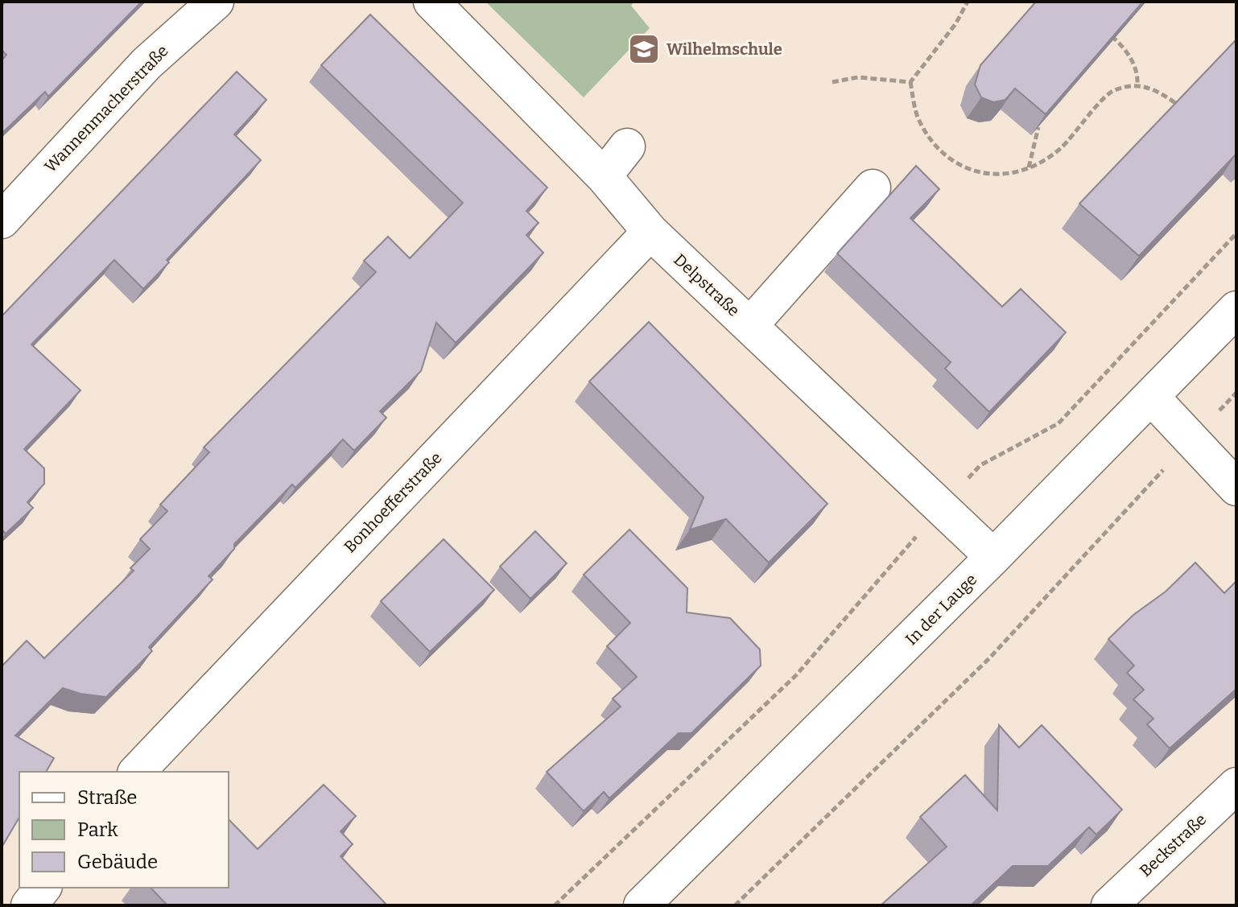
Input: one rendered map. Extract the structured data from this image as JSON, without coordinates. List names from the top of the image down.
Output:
{
  "streets": {
    "street": [
      "Wannenmacherstraße",
      "Delpstraße",
      "Bonhoefferstraße",
      "In der Lauge",
      "Beckstraße"
    ]
  },
  "crossings": [
    ["Delpstraße", "Bonhoefferstraße"],
    ["Delpstraße", "In der Lauge"]
  ],
  "places": {
    "school or university": ["Wilhelmschule"]
  },
  "legend": ["Straße", "Park", "Gebäude"]
}
